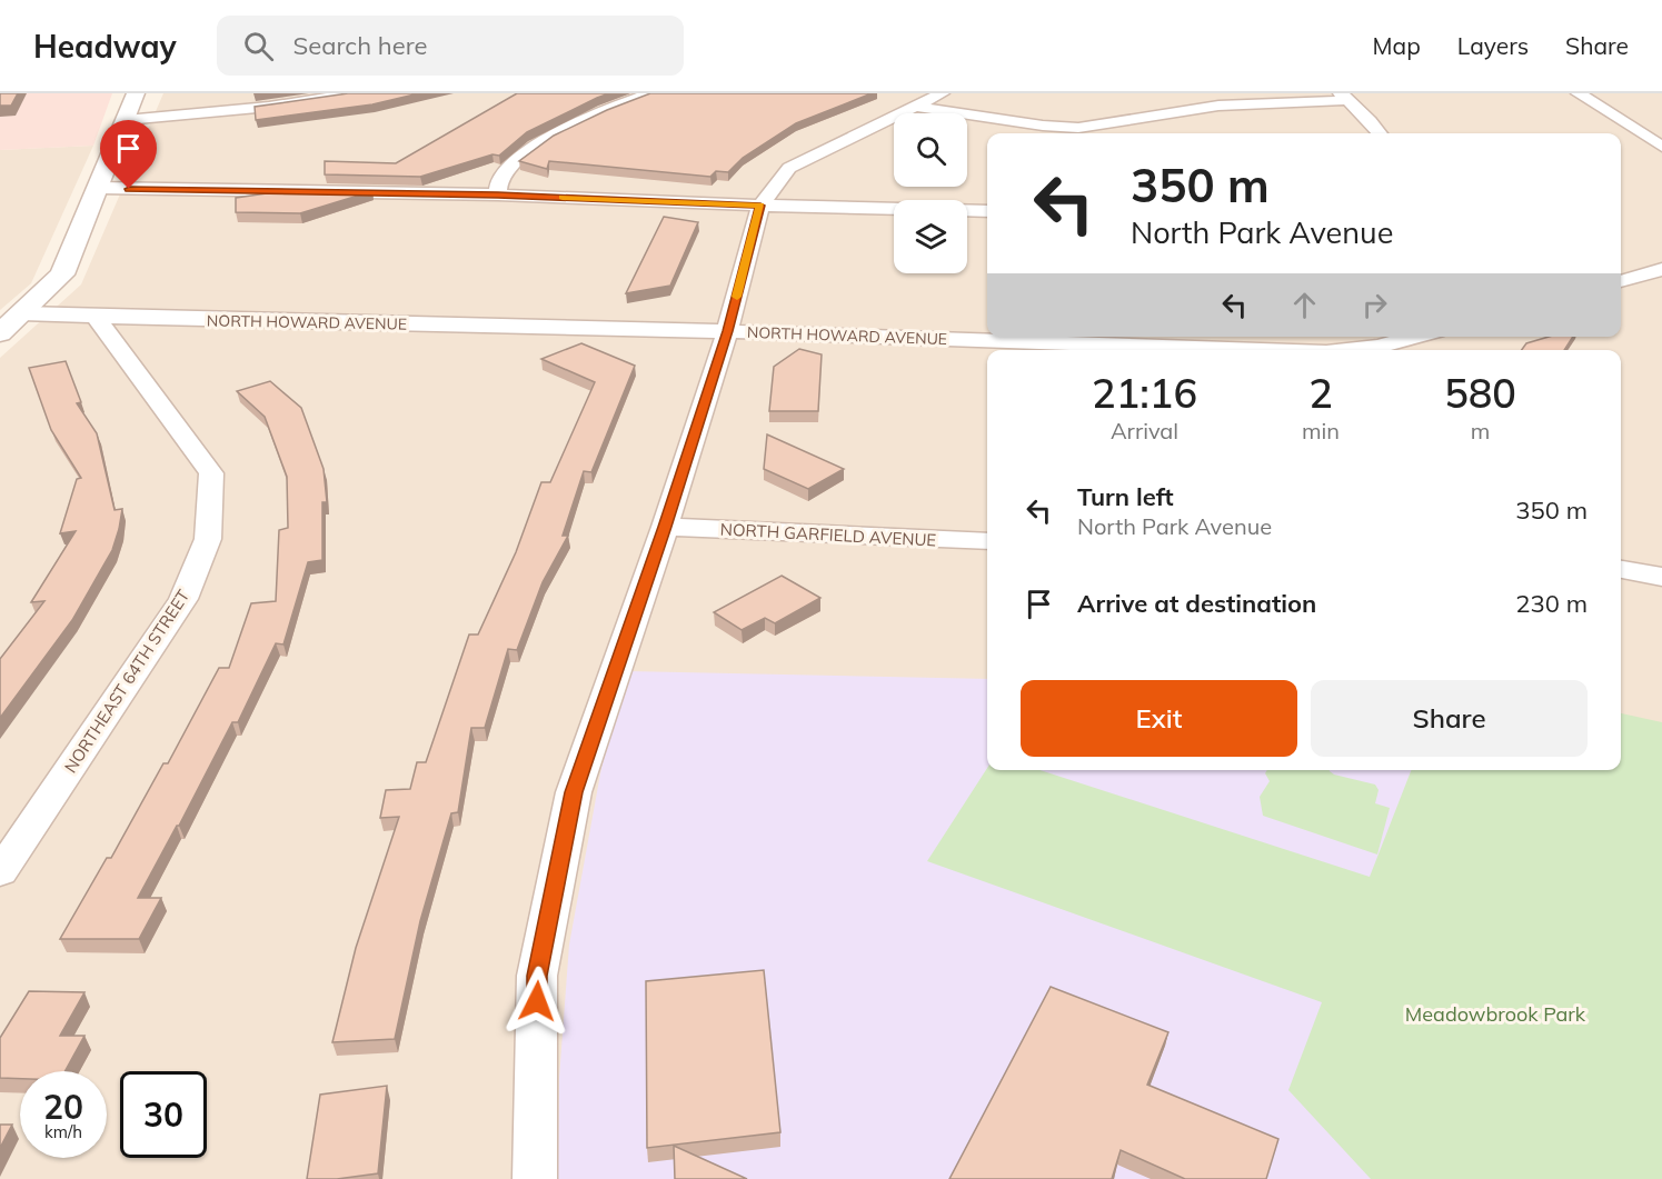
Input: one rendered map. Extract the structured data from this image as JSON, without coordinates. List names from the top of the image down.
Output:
{
  "streets": {
    "street": ["NORTH HOWARD AVENUE", "NORTH GARFIELD AVENUE", "NORTHEAST 64TH STREET"]
  },
  "crossings": [
    ["NORTH HOWARD AVENUE", "NORTHEAST 64TH STREET"]
  ],
  "parks": ["Meadowbrook Park"],
  "page": {
    "header": "Headway",
    "search": "Search here",
    "nav": ["Map", "Layers", "Share"],
    "turn": ["350 m", "North Park Avenue"],
    "eta": [
      "21:16",
      "Arrival",
      "2",
      "min",
      "580",
      "m"
    ],
    "list": [
      {
        "name": "Turn left",
        "note": "North Park Avenue",
        "value": "350 m"
      },
      {
        "name": "Arrive at destination",
        "value": "230 m"
      }
    ],
    "buttons": ["Exit", "Share"],
    "speed": "20 km/h",
    "limit": "30"
  }
}
